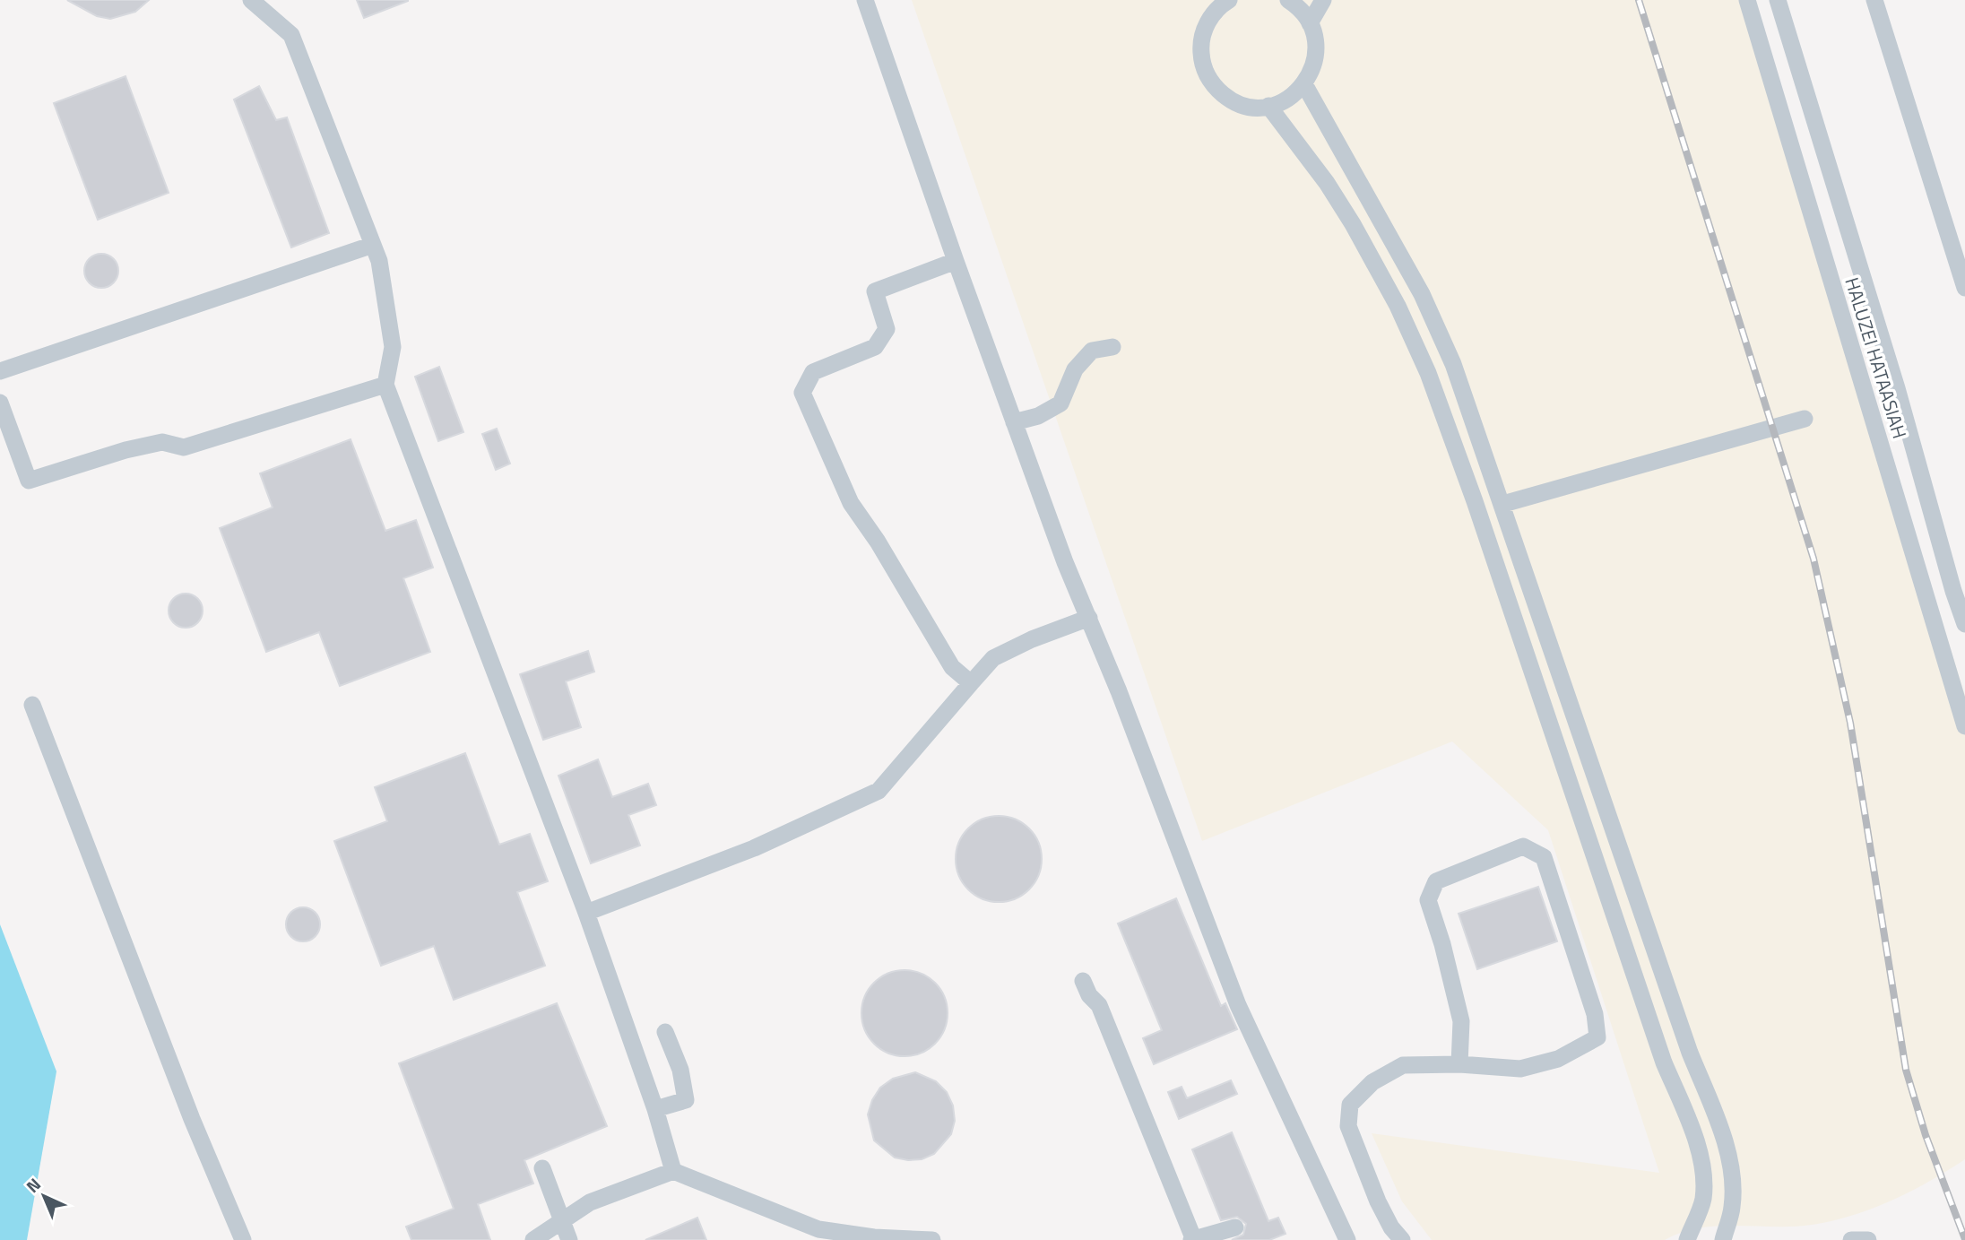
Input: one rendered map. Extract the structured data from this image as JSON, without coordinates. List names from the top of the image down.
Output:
{
  "streets": {
    "street": ["HALUZEI HATAASIAH"]
  },
  "north": "top left"
}
